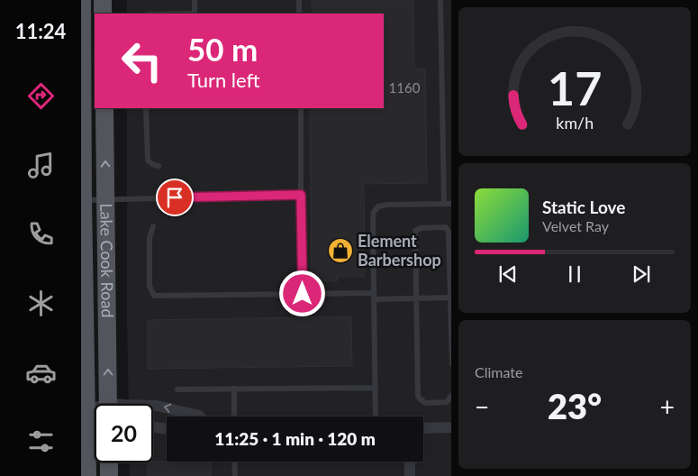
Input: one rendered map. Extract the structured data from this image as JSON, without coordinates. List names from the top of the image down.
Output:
{
  "streets": {
    "main road": ["Lake Cook Road"]
  },
  "places": {
    "shop": ["Element Barbershop"]
  },
  "house_numbers": ["1160"],
  "page": {
    "tabs": "11:24",
    "turn": ["50 m", "Turn left"],
    "song": ["Static Love", "Velvet Ray"],
    "tile": "Climate",
    "heat": ["−", "23°", "+"],
    "limit": "20",
    "trip": "11:25 · 1 min · 120 m",
    "gauge": ["17", "km/h"]
  }
}
